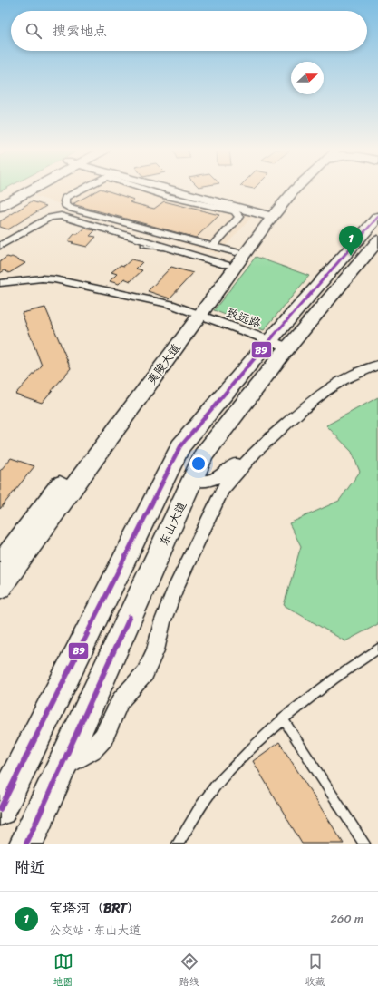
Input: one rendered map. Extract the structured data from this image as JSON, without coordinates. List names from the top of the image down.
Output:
{
  "streets": {
    "main road": ["夷陵大道", "东山大道"],
    "street": ["致远路"]
  },
  "crossings": [
    ["致远路", "夷陵大道"],
    ["致远路", "东山大道"]
  ],
  "lines": ["transit line B9"],
  "north": "right",
  "page": {
    "search": "搜索地点",
    "pins": "1",
    "heading": "附近",
    "list": [
      {
        "mark": "1",
        "name": "宝塔河（BRT）",
        "note": "公交站 · 东山大道",
        "value": "260 m"
      }
    ],
    "nav": ["地图", "路线", "收藏"]
  }
}
